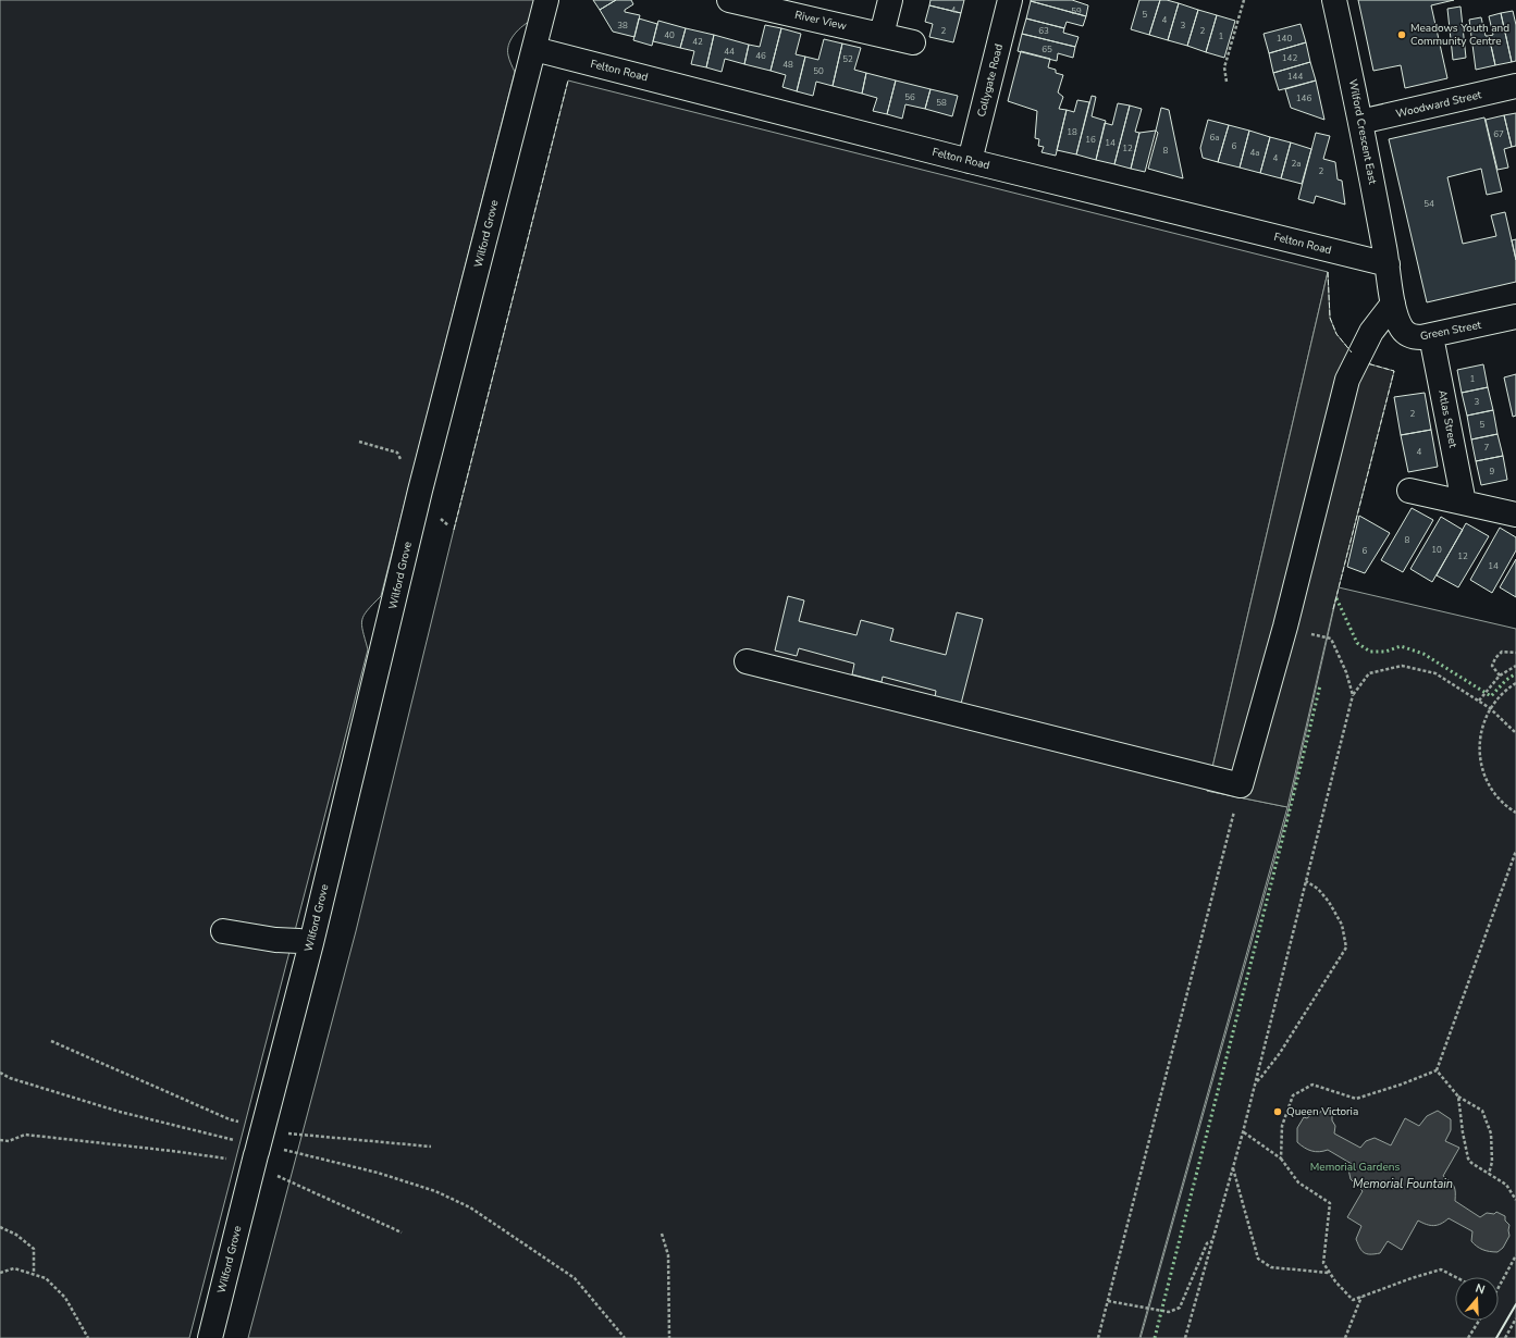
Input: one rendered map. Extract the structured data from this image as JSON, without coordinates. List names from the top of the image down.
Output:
{
  "streets": {
    "street": [
      "River View",
      "Felton Road",
      "Collygate Road",
      "Woodward Street",
      "Wilford Crescent East",
      "Wilford Grove",
      "Green Street",
      "Atlas Street"
    ]
  },
  "crossings": [
    ["Felton Road", "Collygate Road"],
    ["Felton Road", "Wilford Crescent East"],
    ["Felton Road", "Wilford Grove"],
    ["Felton Road", "Green Street"],
    ["Woodward Street", "Wilford Crescent East"],
    ["Wilford Crescent East", "Green Street"],
    ["Green Street", "Atlas Street"]
  ],
  "water": ["Memorial Fountain"],
  "parks": ["Memorial Gardens"],
  "places": ["Meadows Youth and Community Centre", "Queen Victoria"],
  "house_numbers": [
    "4",
    "59",
    "5",
    "4",
    "38",
    "3",
    "2",
    "63",
    "2",
    "40",
    "1",
    "140",
    "42",
    "65",
    "44",
    "46",
    "142",
    "52",
    "48",
    "50",
    "144",
    "56",
    "146",
    "58",
    "18",
    "67",
    "6a",
    "16",
    "14",
    "6",
    "12",
    "8",
    "4a",
    "4",
    "2a",
    "2",
    "54",
    "1",
    "3",
    "2",
    "5",
    "7",
    "4",
    "9",
    "8",
    "10",
    "6",
    "12",
    "14"
  ],
  "north": "top"
}
